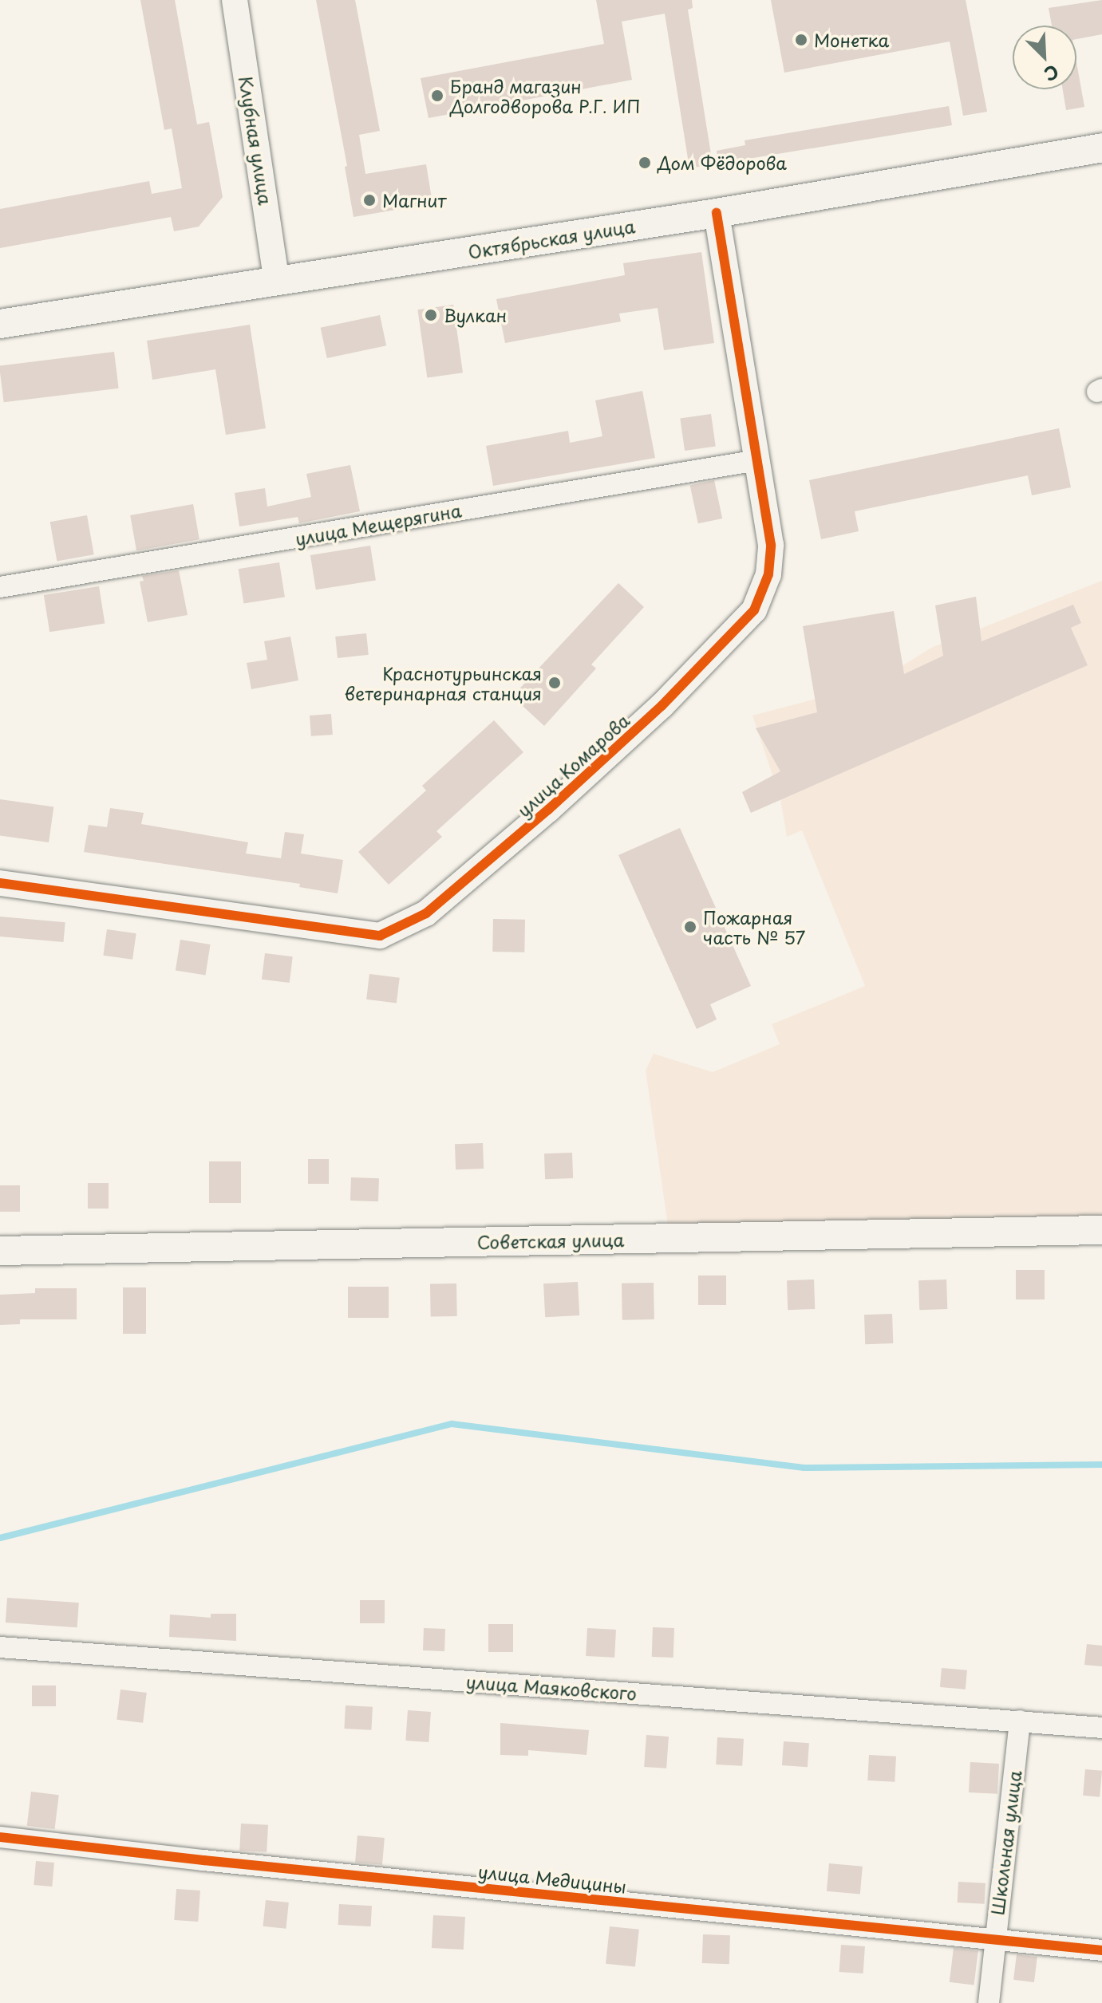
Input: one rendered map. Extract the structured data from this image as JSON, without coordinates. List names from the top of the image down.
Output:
{
  "streets": {
    "main road": ["Октябрьская улица", "Советская улица"],
    "street": [
      "Клубная улица",
      "улица Мещерягина",
      "улица Комарова",
      "улица Маяковского",
      "Школьная улица",
      "улица Медицины"
    ]
  },
  "crossings": [
    ["Клубная улица", "Октябрьская улица"],
    ["Октябрьская улица", "улица Комарова"],
    ["улица Мещерягина", "улица Комарова"],
    ["улица Маяковского", "Школьная улица"],
    ["Школьная улица", "улица Медицины"]
  ],
  "places": [
    "Монетка",
    "Бранд магазин Долгодворова Р.Г. ИП",
    "Дом Фёдорова",
    "Магнит",
    "Вулкан",
    "Краснотурьинская ветеринарная станция",
    "Пожарная часть № 57"
  ],
  "north": "bottom right"
}
